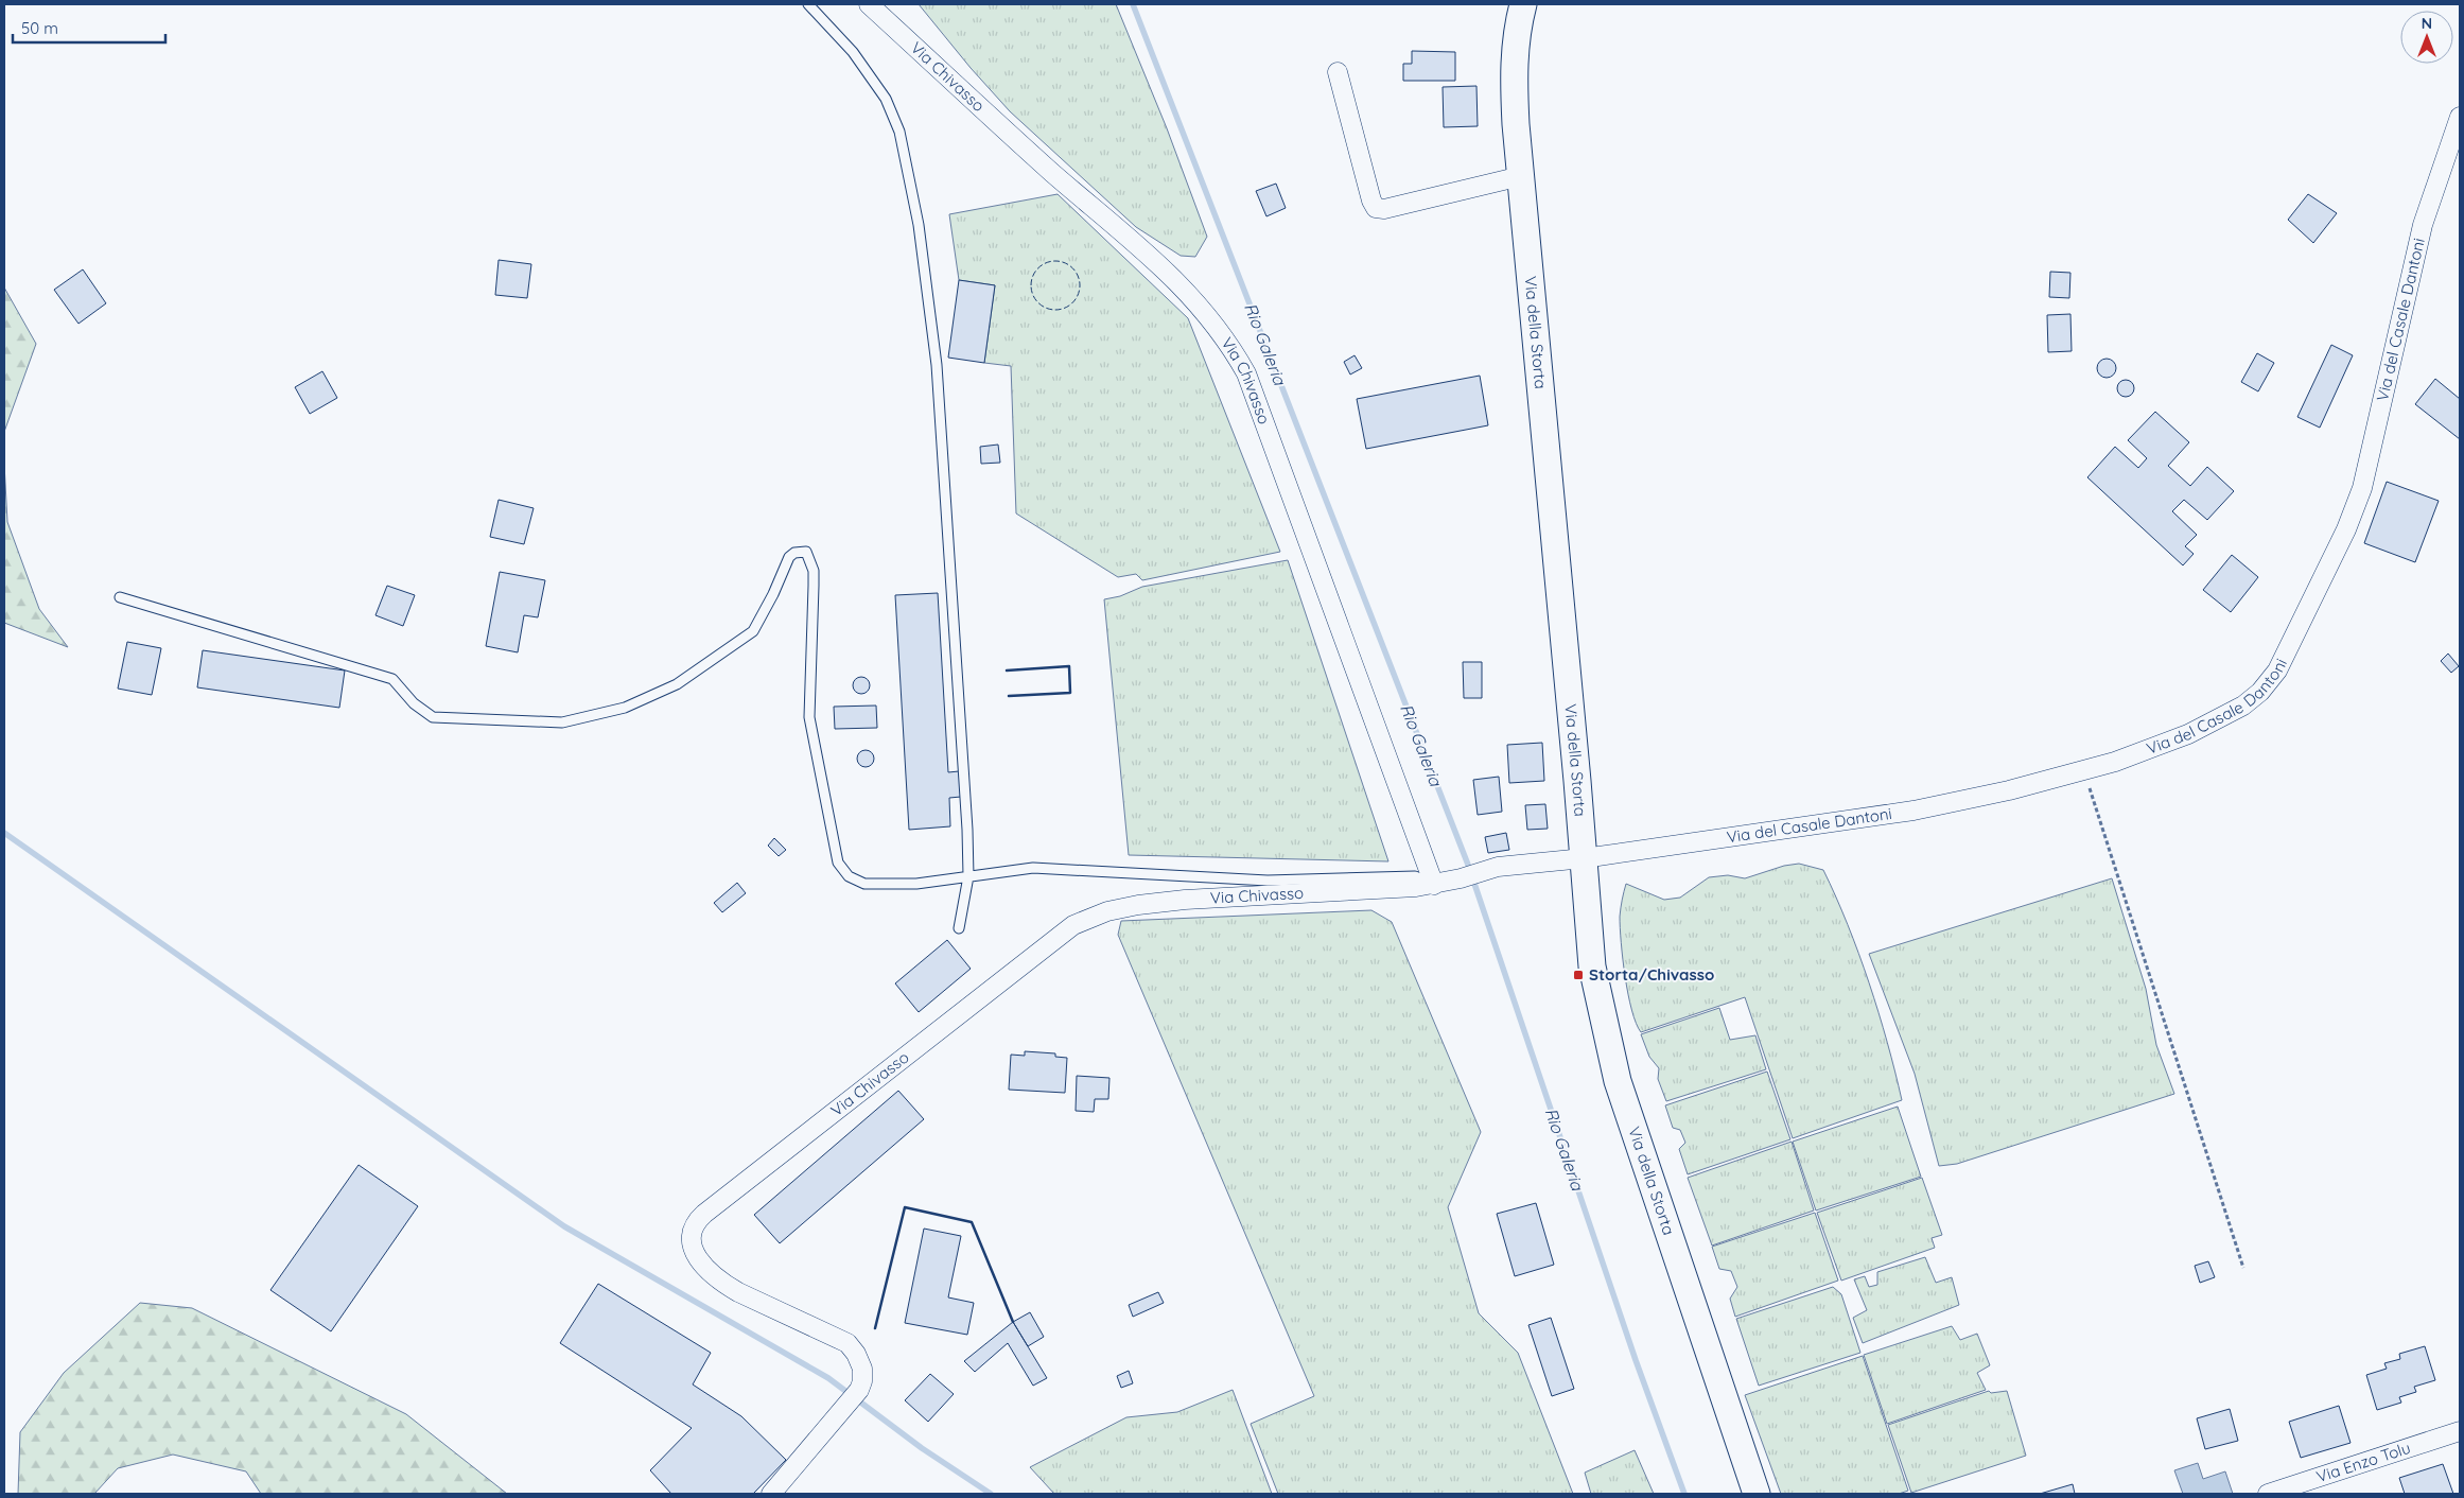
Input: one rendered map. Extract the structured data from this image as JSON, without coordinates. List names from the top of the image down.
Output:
{
  "streets": {
    "main road": ["Via della Storta"],
    "street": ["Via Chivasso", "Via del Casale Dantoni", "Via Enzo Tolu"]
  },
  "crossings": [
    ["Via Chivasso", "Via del Casale Dantoni"],
    ["Via Chivasso", "Via della Storta"],
    ["Via del Casale Dantoni", "Via della Storta"]
  ],
  "water": ["Rio Galeria"],
  "places": {
    "transit": ["Storta/Chivasso"]
  },
  "scale_bar": "50 m",
  "north": "top"
}
